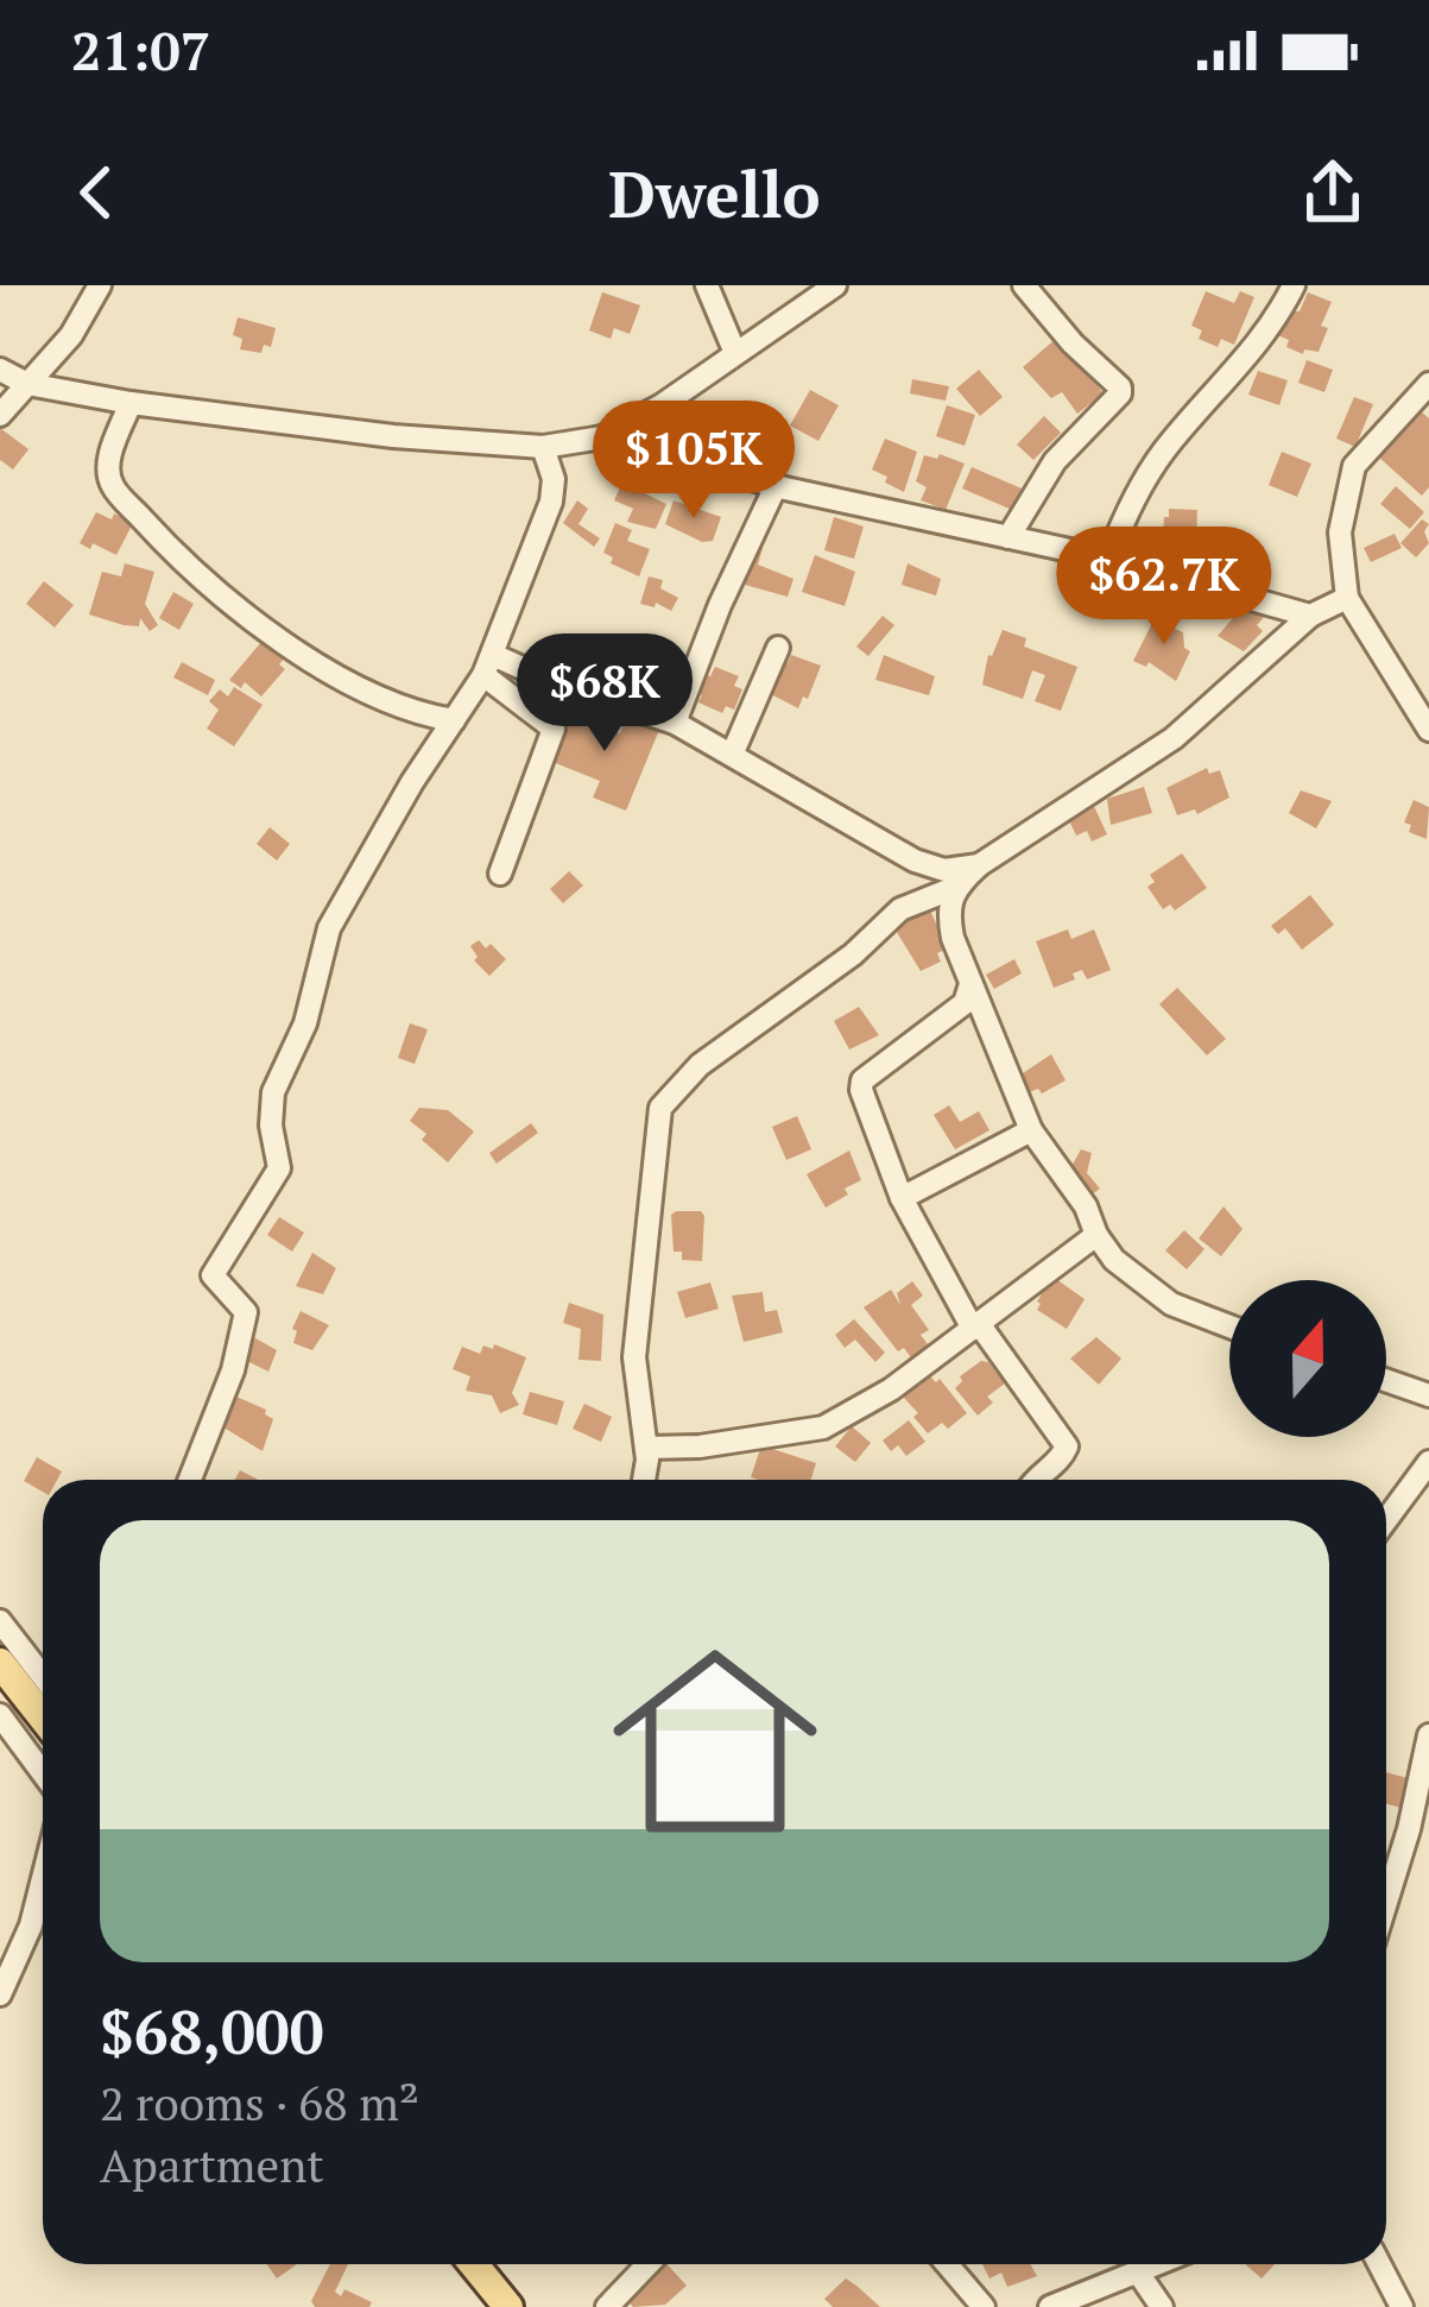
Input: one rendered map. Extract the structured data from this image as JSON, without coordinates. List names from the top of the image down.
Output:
{
  "north": "top",
  "page": {
    "status": "21:07",
    "header": "Dwello",
    "price": ["$105K", "$62.7K", "$68K"],
    "list": [
      {
        "name": "$68,000",
        "note": "2 rooms · 68 m² · Apartment"
      }
    ]
  }
}
